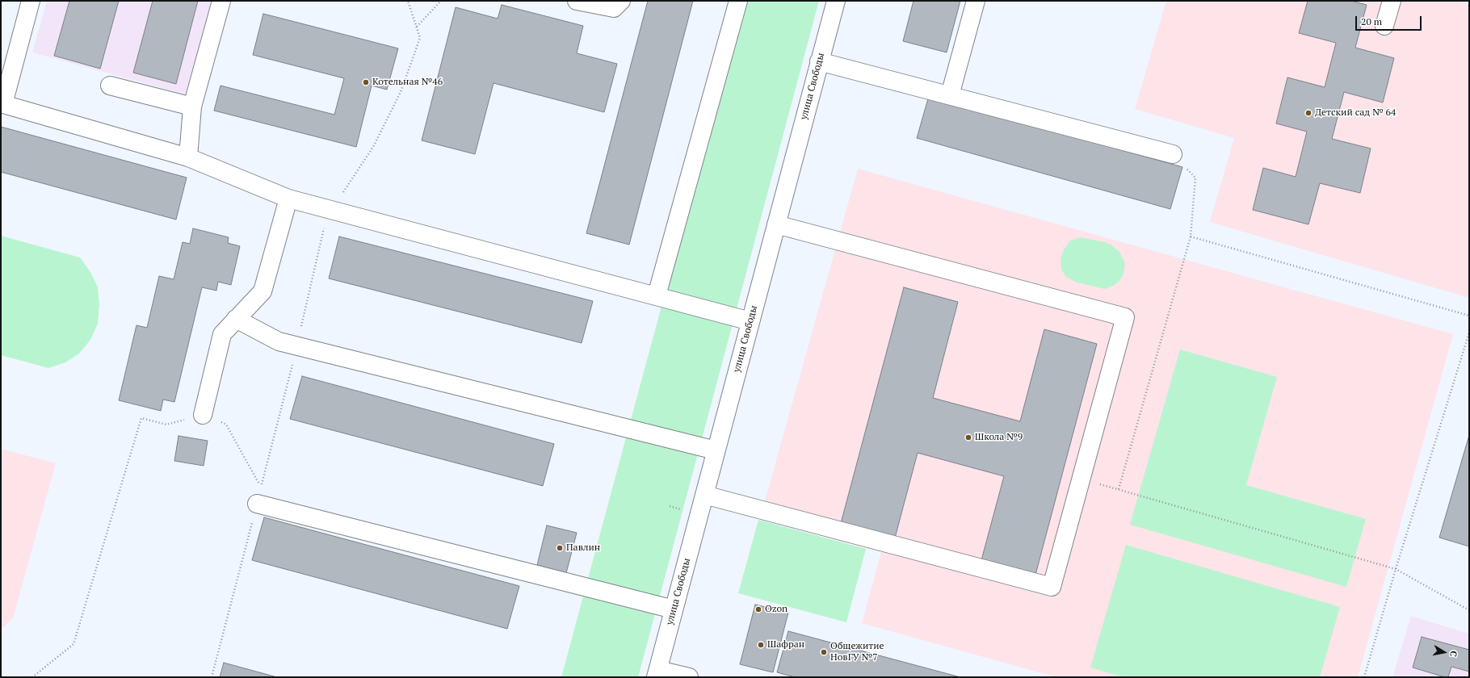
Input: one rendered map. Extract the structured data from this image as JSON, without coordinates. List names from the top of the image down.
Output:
{
  "streets": {
    "street": ["улица Свободы"]
  },
  "places": [
    "Котельная №46",
    "Детский сад № 64",
    "Школа №9",
    "Павлин",
    "Ozon",
    "Шафран",
    "Общежитие НовГУ №7"
  ],
  "scale_bar": "20 m",
  "north": "right"
}
